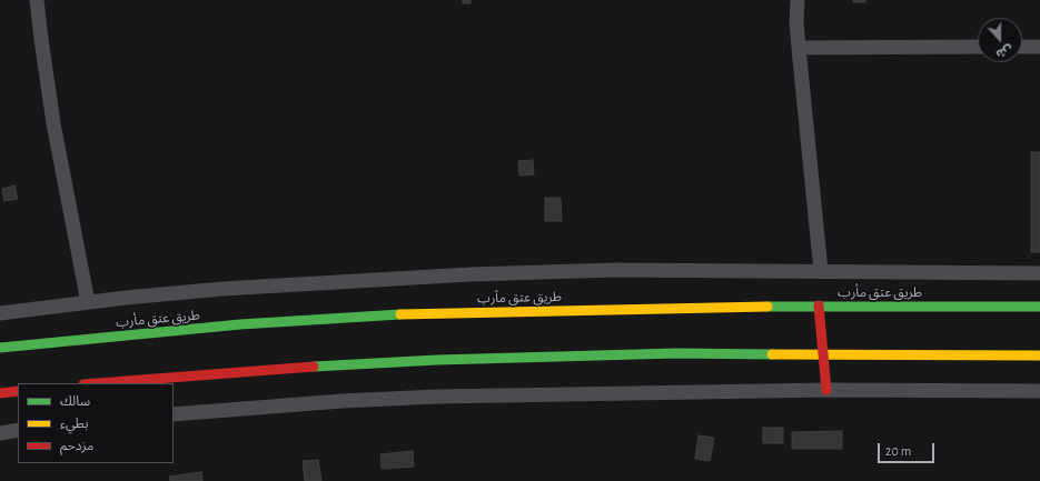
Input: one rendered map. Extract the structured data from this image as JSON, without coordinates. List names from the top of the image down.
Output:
{
  "streets": {
    "main road": ["طريق عتق مأرب"]
  },
  "legend": ["سالك", "بطيء", "مزدحم"],
  "scale_bar": "20 m",
  "north": "bottom"
}
